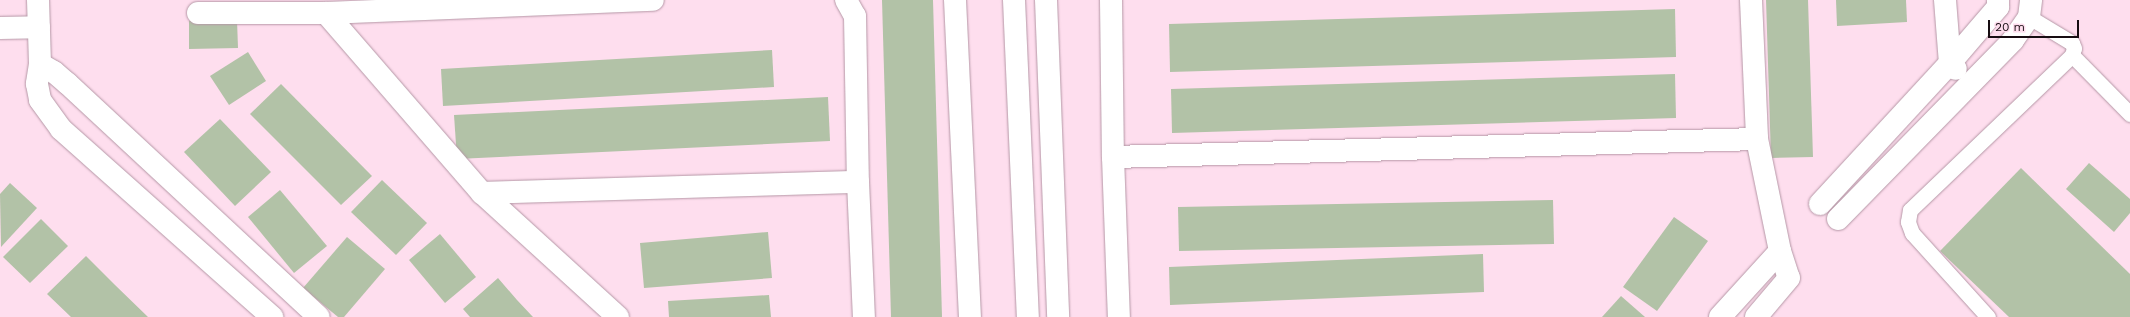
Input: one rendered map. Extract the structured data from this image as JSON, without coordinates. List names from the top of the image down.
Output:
{
  "scale_bar": "20 m"
}
